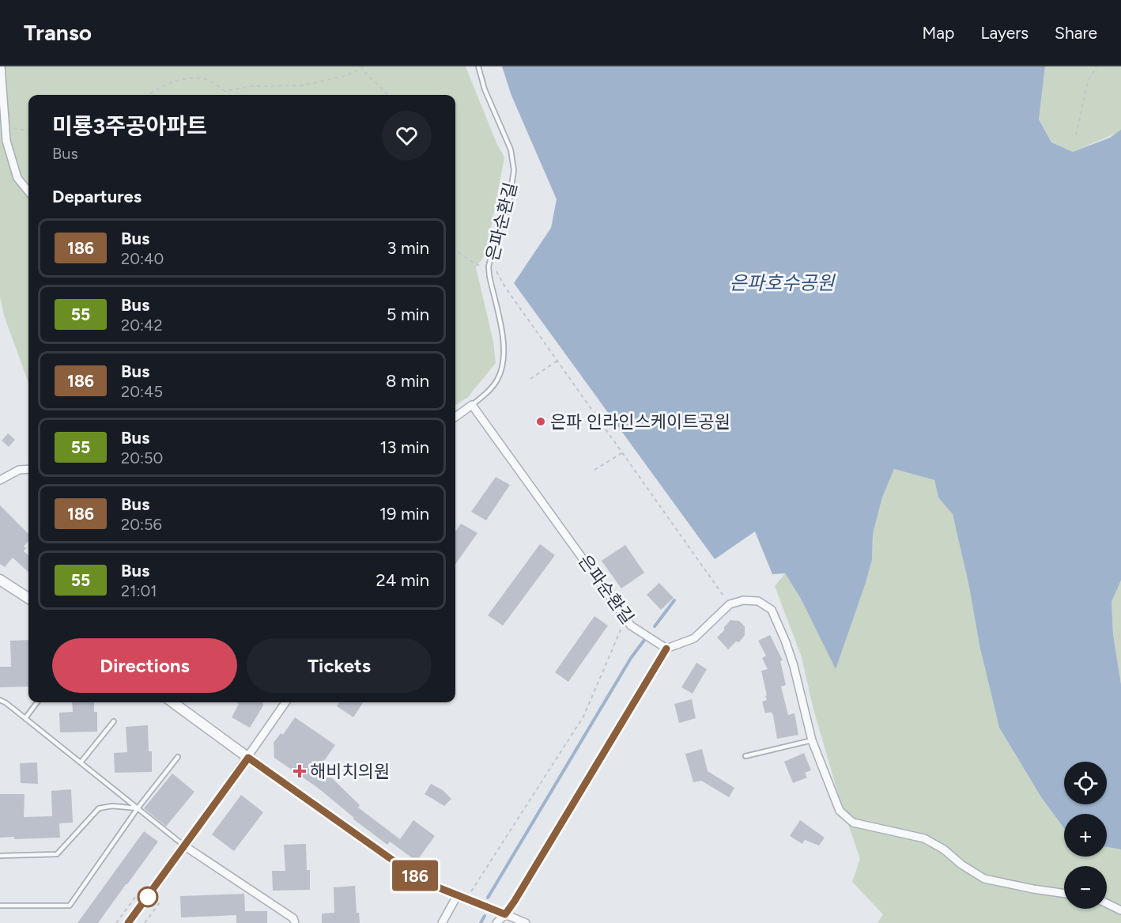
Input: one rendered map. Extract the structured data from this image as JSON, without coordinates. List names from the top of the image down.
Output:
{
  "streets": {
    "street": ["은파순환길"]
  },
  "water": ["은파호수공원"],
  "places": {
    "other": ["은파 인라인스케이트공원"],
    "health": ["해비치의원"]
  },
  "lines": ["bus line 186"],
  "page": {
    "header": "Transo",
    "nav": ["Map", "Layers", "Share"],
    "on_map": "186",
    "heading": [
      ["미룡3주공아파트", "Bus"],
      "Departures"
    ],
    "list": [
      {
        "mark": "186",
        "name": "Bus",
        "note": "20:40",
        "value": "3 min"
      },
      {
        "mark": "55",
        "name": "Bus",
        "note": "20:42",
        "value": "5 min"
      },
      {
        "mark": "186",
        "name": "Bus",
        "note": "20:45",
        "value": "8 min"
      },
      {
        "mark": "55",
        "name": "Bus",
        "note": "20:50",
        "value": "13 min"
      },
      {
        "mark": "186",
        "name": "Bus",
        "note": "20:56",
        "value": "19 min"
      },
      {
        "mark": "55",
        "name": "Bus",
        "note": "21:01",
        "value": "24 min"
      }
    ],
    "buttons": ["Directions", "Tickets"],
    "map_buttons": ["+", "−"]
  }
}
